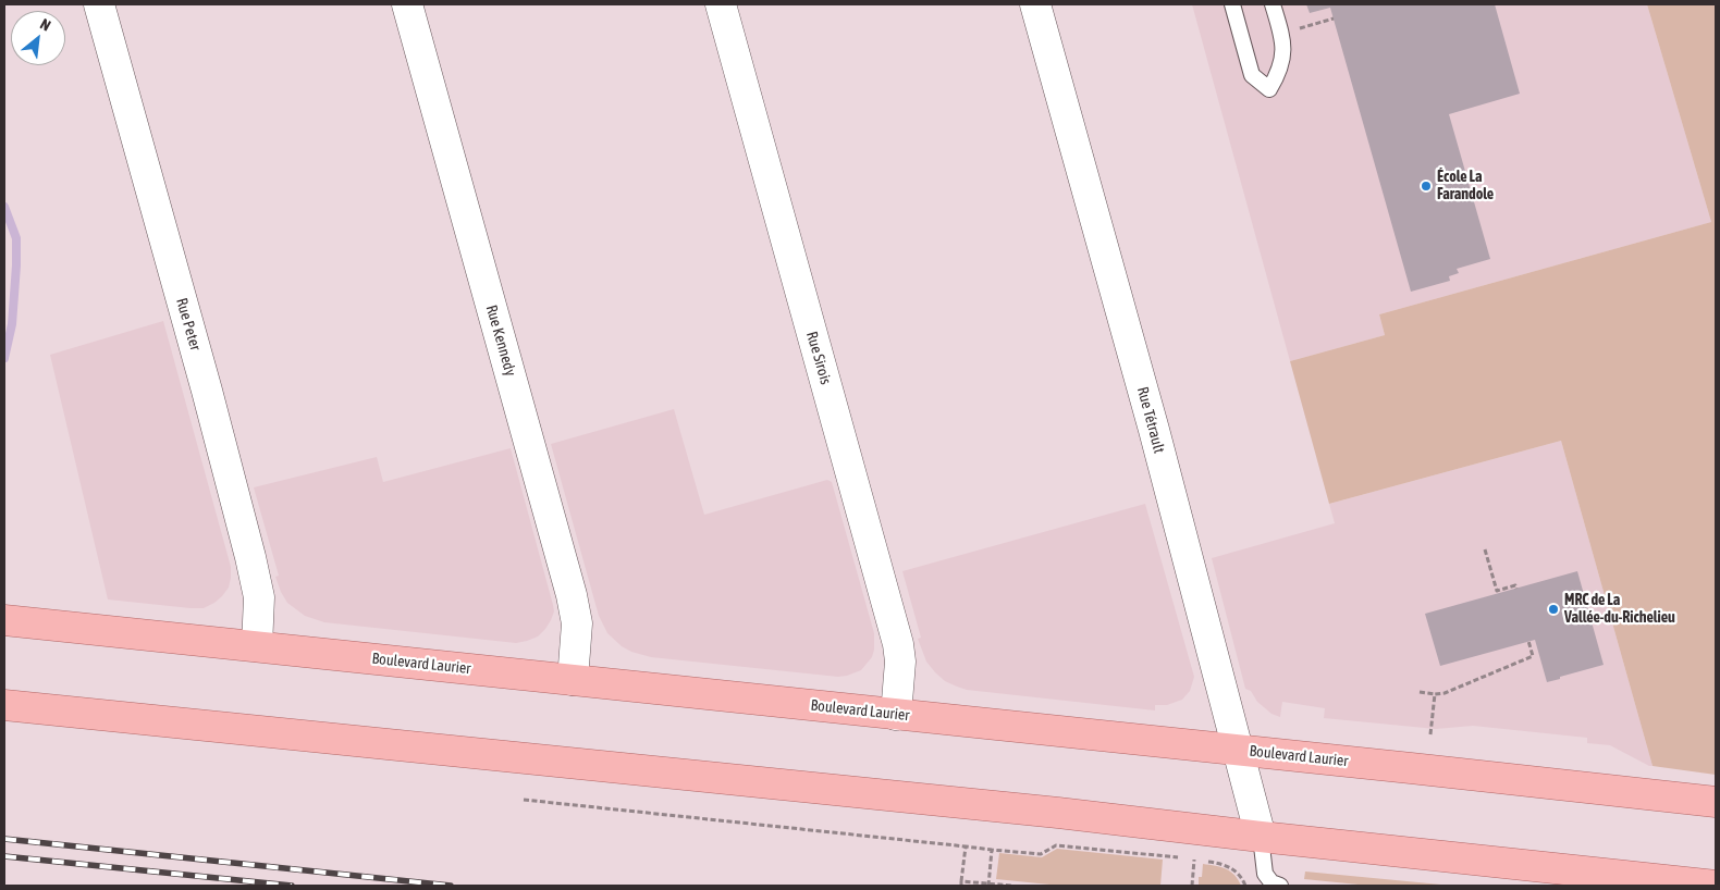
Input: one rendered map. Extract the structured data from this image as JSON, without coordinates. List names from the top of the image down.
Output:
{
  "streets": {
    "main road": ["Boulevard Laurier"],
    "street": [
      "Rue Peter",
      "Rue Kennedy",
      "Rue Sirois",
      "Rue Tétrault"
    ]
  },
  "crossings": [
    ["Rue Peter", "Boulevard Laurier"],
    ["Rue Kennedy", "Boulevard Laurier"],
    ["Rue Sirois", "Boulevard Laurier"],
    ["Rue Tétrault", "Boulevard Laurier"]
  ],
  "places": ["École La Farandole", "MRC de La Vallée-du-Richelieu"],
  "north": "top right"
}
